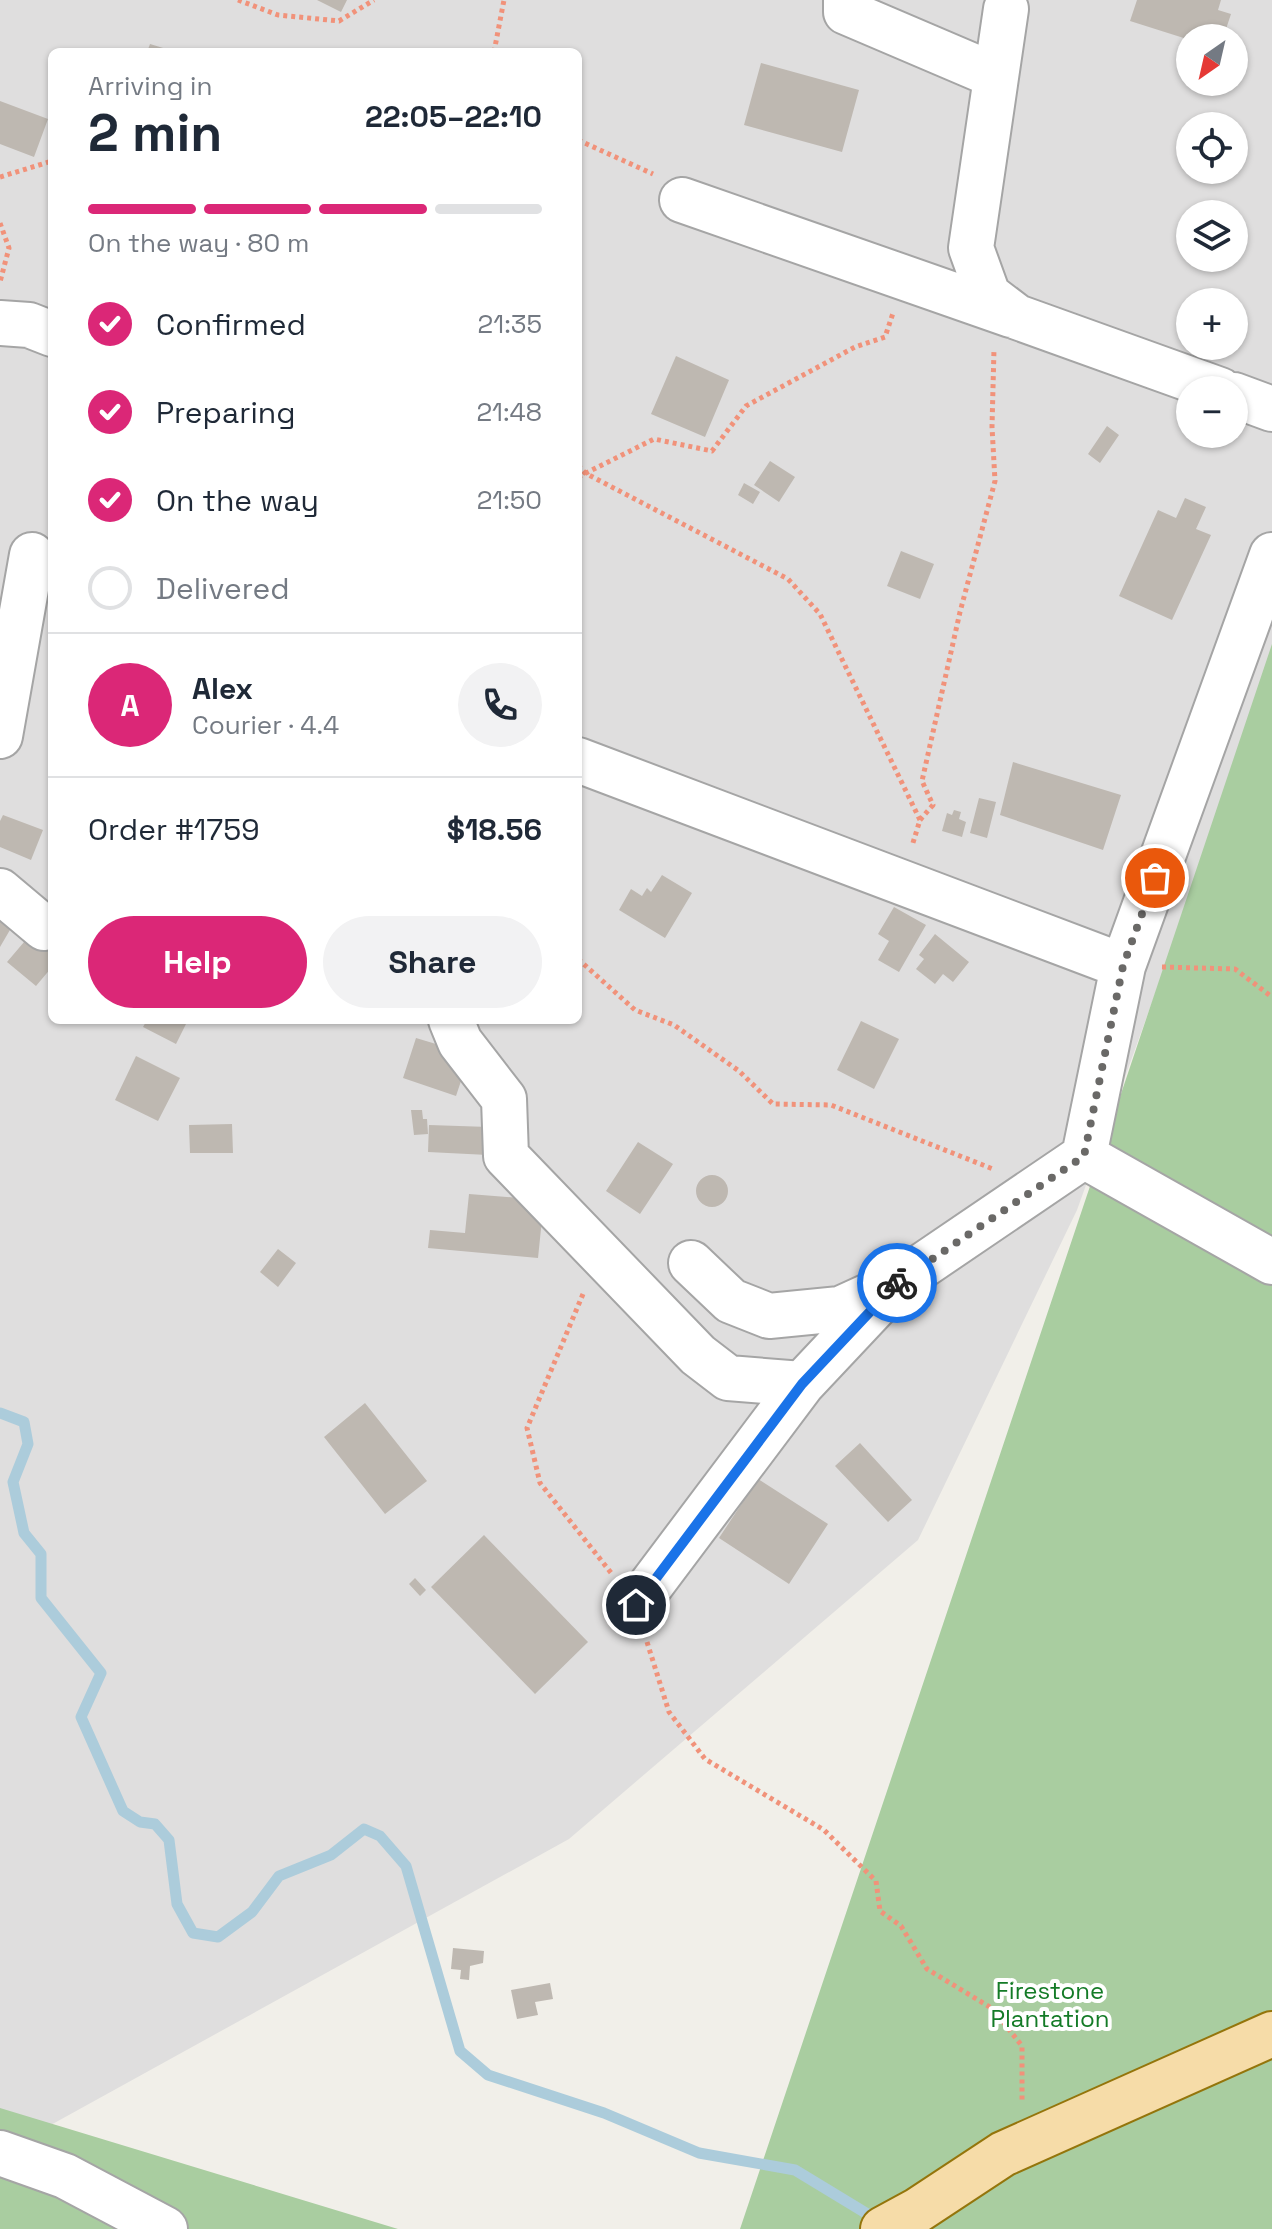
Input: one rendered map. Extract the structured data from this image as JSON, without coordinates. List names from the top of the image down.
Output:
{
  "parks": ["Firestone Plantation"],
  "north": "bottom left",
  "page": {
    "map_buttons": ["+", "−"],
    "heading": ["2 min", "Arriving in", "22:05–22:10"],
    "panel": [
      "Alex",
      "Courier · 4.4",
      "Order #1759",
      "$18.56"
    ],
    "bar": "On the way · 80 m",
    "list": [
      ["Confirmed", "21:35"],
      ["Preparing", "21:48"],
      ["On the way", "21:50"],
      "Delivered"
    ],
    "round": "A",
    "buttons": ["Help", "Share"]
  }
}
